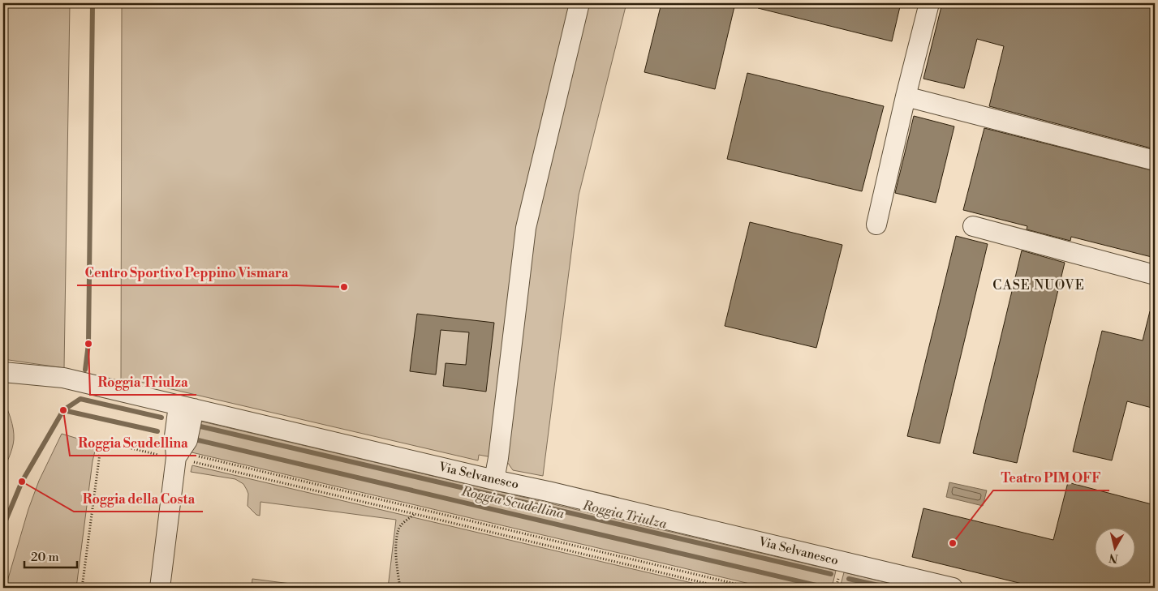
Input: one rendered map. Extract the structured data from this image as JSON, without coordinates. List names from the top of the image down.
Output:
{
  "streets": {
    "street": ["Via Selvanesco"]
  },
  "districts": ["CASE NUOVE"],
  "water": ["Roggia Scudellina", "Roggia Triulza"],
  "places": [
    "Centro Sportivo Peppino Vismara",
    "Roggia Triulza",
    "Roggia Scudellina",
    "Roggia della Costa",
    "Teatro PIM OFF"
  ],
  "scale_bar": "20 m",
  "north": "bottom"
}
